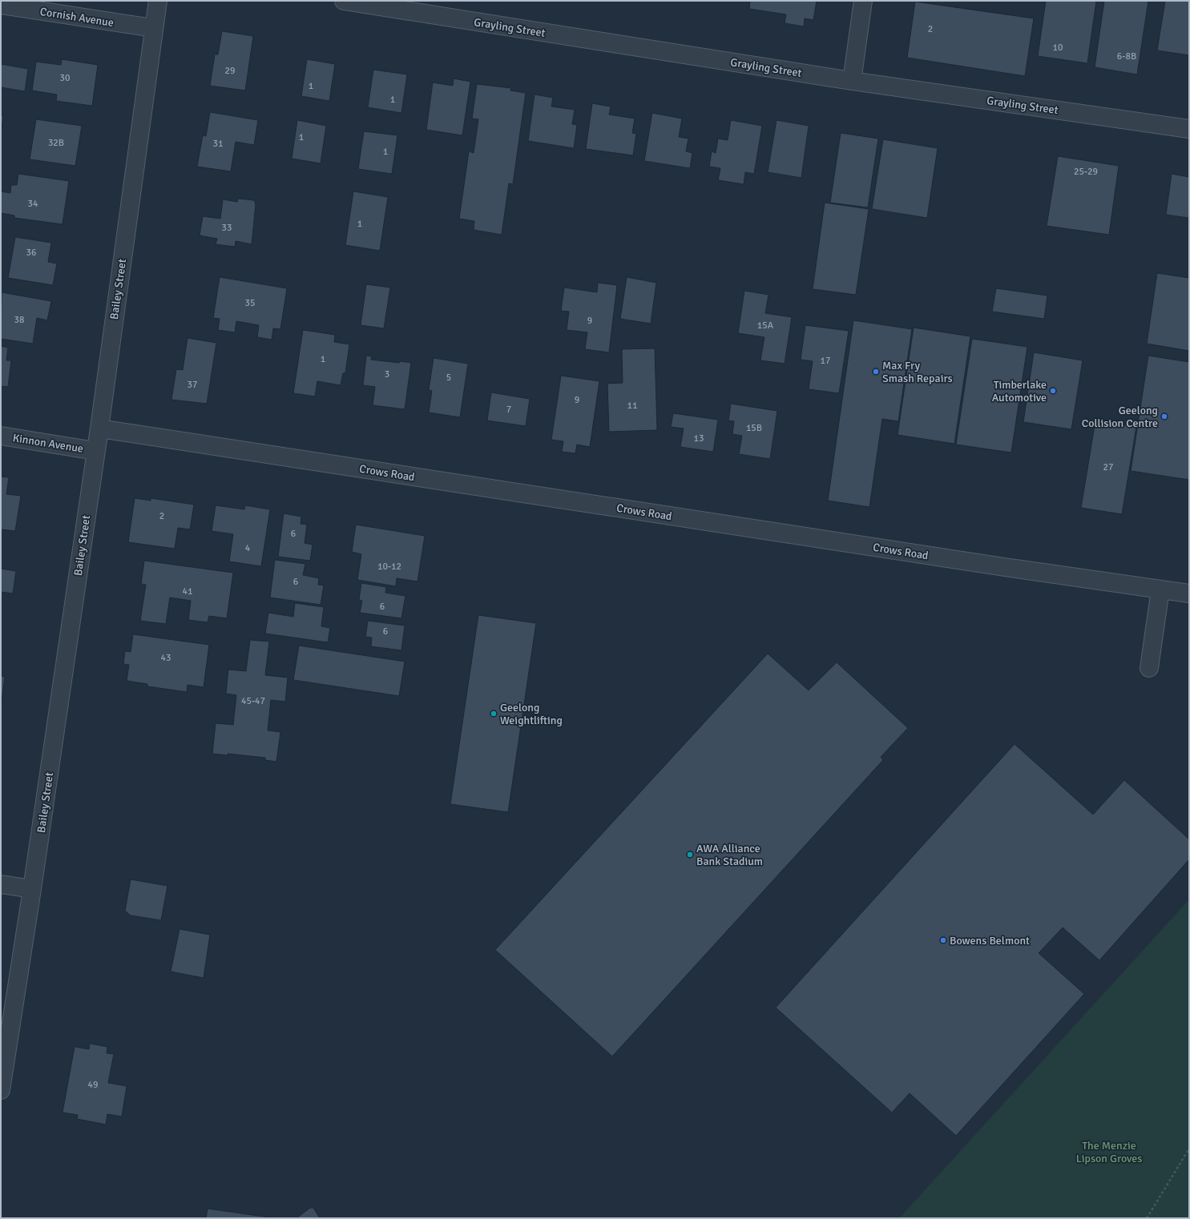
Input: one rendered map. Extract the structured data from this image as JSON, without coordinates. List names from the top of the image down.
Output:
{
  "streets": {
    "street": [
      "Cornish Avenue",
      "Grayling Street",
      "Bailey Street",
      "Kinnon Avenue",
      "Crows Road"
    ]
  },
  "crossings": [
    ["Cornish Avenue", "Bailey Street"],
    ["Bailey Street", "Kinnon Avenue"],
    ["Bailey Street", "Crows Road"]
  ],
  "parks": ["The Menzie Lipson Groves"],
  "places": [
    "Max Fry Smash Repairs",
    "Timberlake Automotive",
    "Geelong Collision Centre",
    "Geelong Weightlifting",
    "AWA Alliance Bank Stadium",
    "Bowens Belmont"
  ],
  "house_numbers": [
    "2",
    "10",
    "6-8B",
    "29",
    "30",
    "1",
    "1",
    "1",
    "32B",
    "31",
    "1",
    "25-29",
    "34",
    "1",
    "33",
    "36",
    "35",
    "38",
    "9",
    "15A",
    "1",
    "17",
    "3",
    "5",
    "37",
    "9",
    "11",
    "7",
    "15B",
    "13",
    "27",
    "2",
    "6",
    "4",
    "10-12",
    "6",
    "41",
    "6",
    "6",
    "43",
    "45-47",
    "49"
  ]
}
